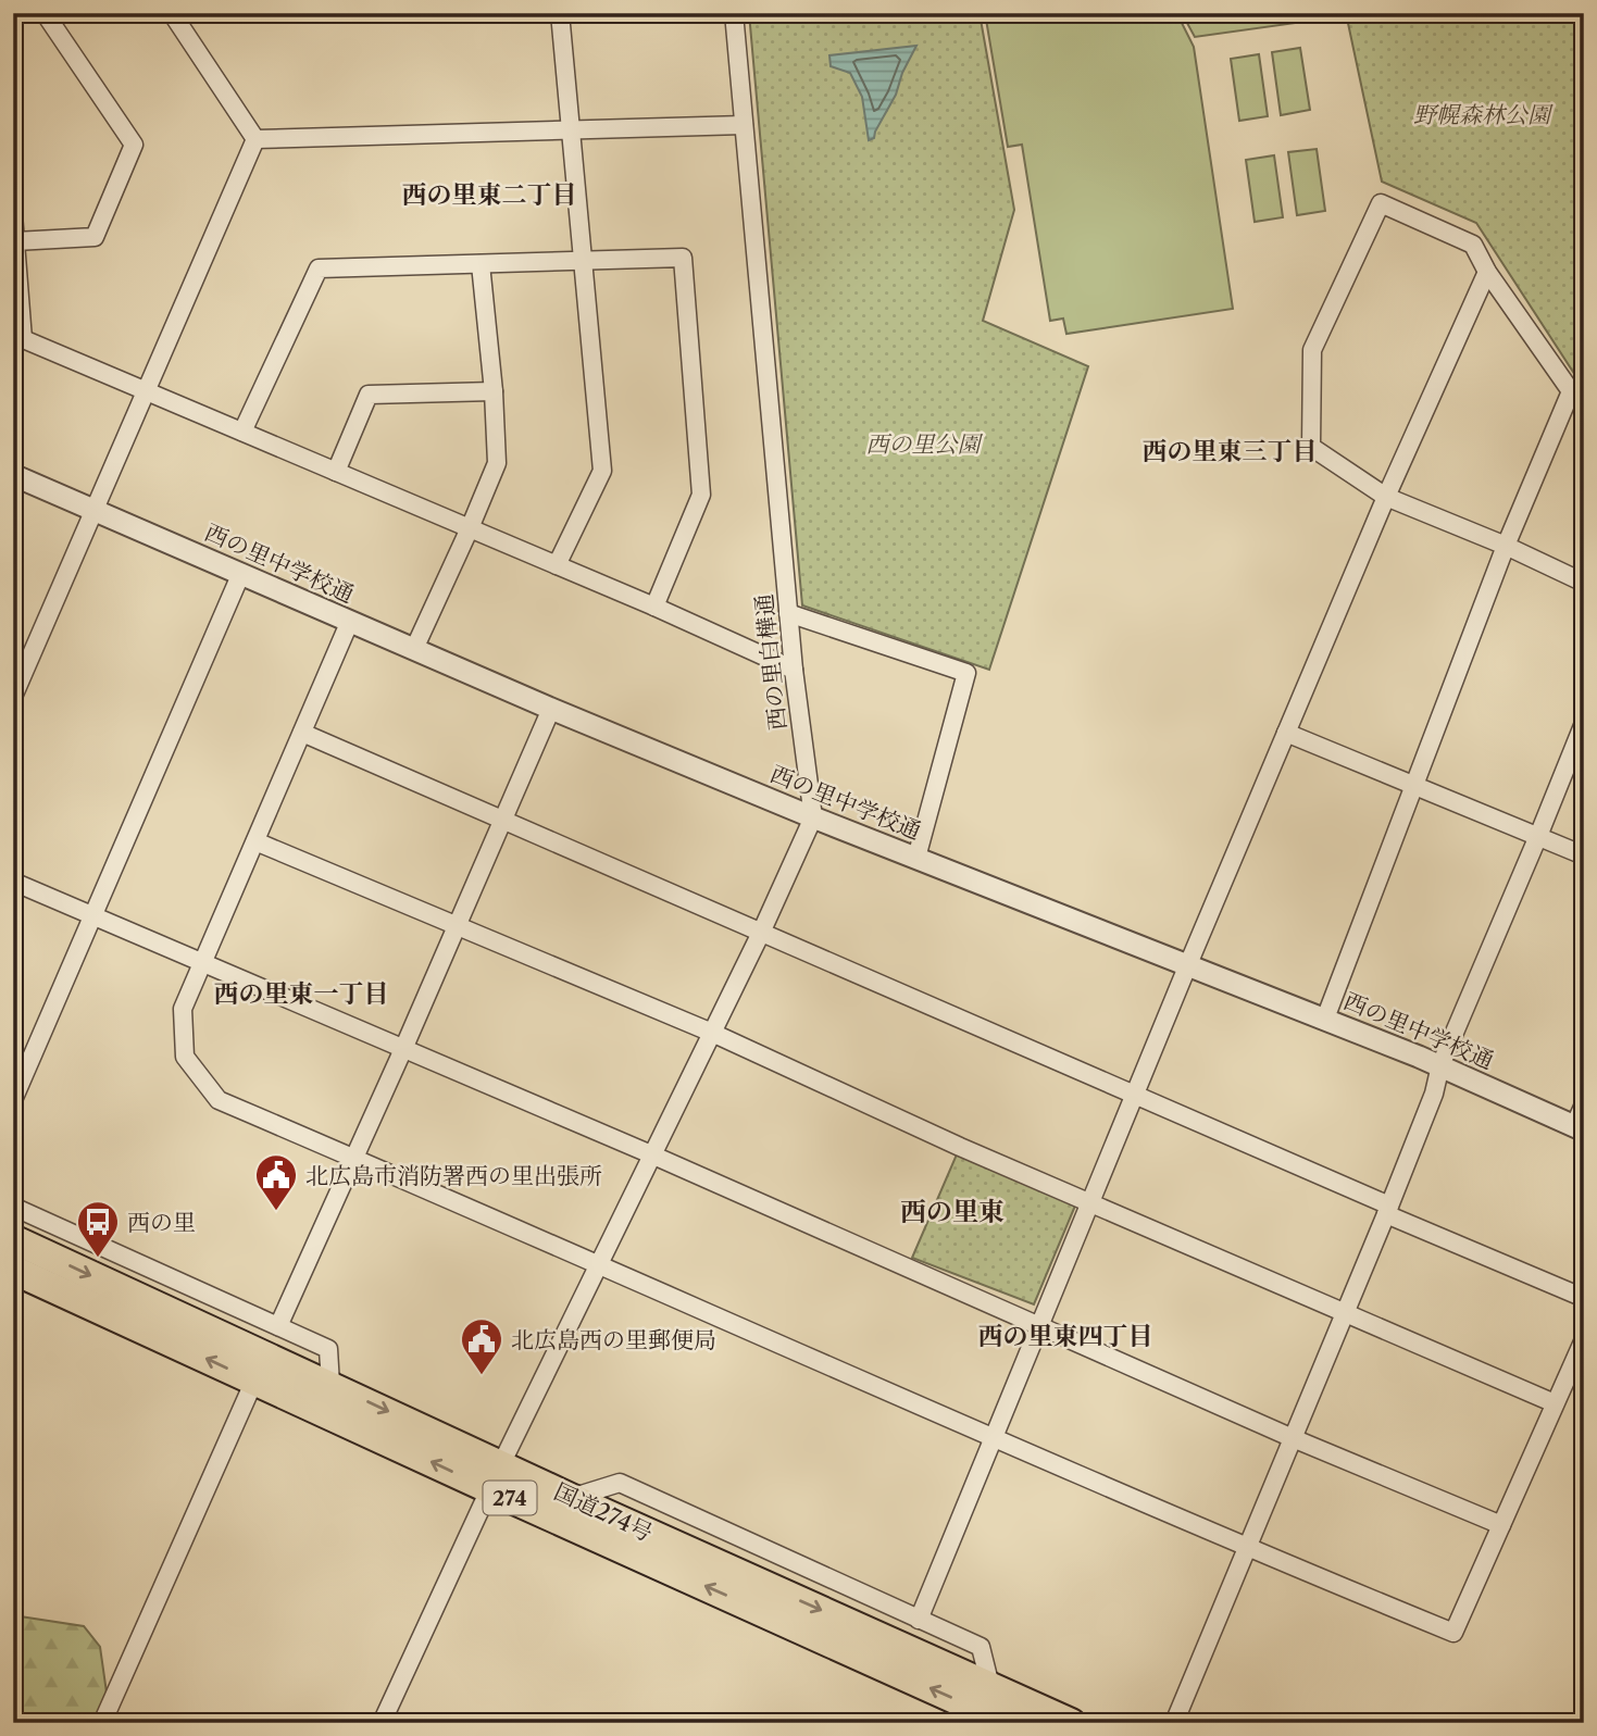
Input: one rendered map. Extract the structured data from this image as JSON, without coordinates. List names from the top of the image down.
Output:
{
  "streets": {
    "highway": ["274", "国道274号"],
    "street": ["西の里中学校通", "西の里白樺通"]
  },
  "crossings": [
    ["西の里中学校通", "西の里白樺通"]
  ],
  "districts": [
    "西の里東二丁目",
    "西の里東三丁目",
    "西の里東一丁目",
    "西の里東",
    "西の里東四丁目"
  ],
  "parks": ["野幌森林公園", "西の里公園"],
  "places": {
    "public building": ["北広島市消防署西の里出張所", "北広島西の里郵便局"],
    "bus stop": ["西の里"]
  }
}
